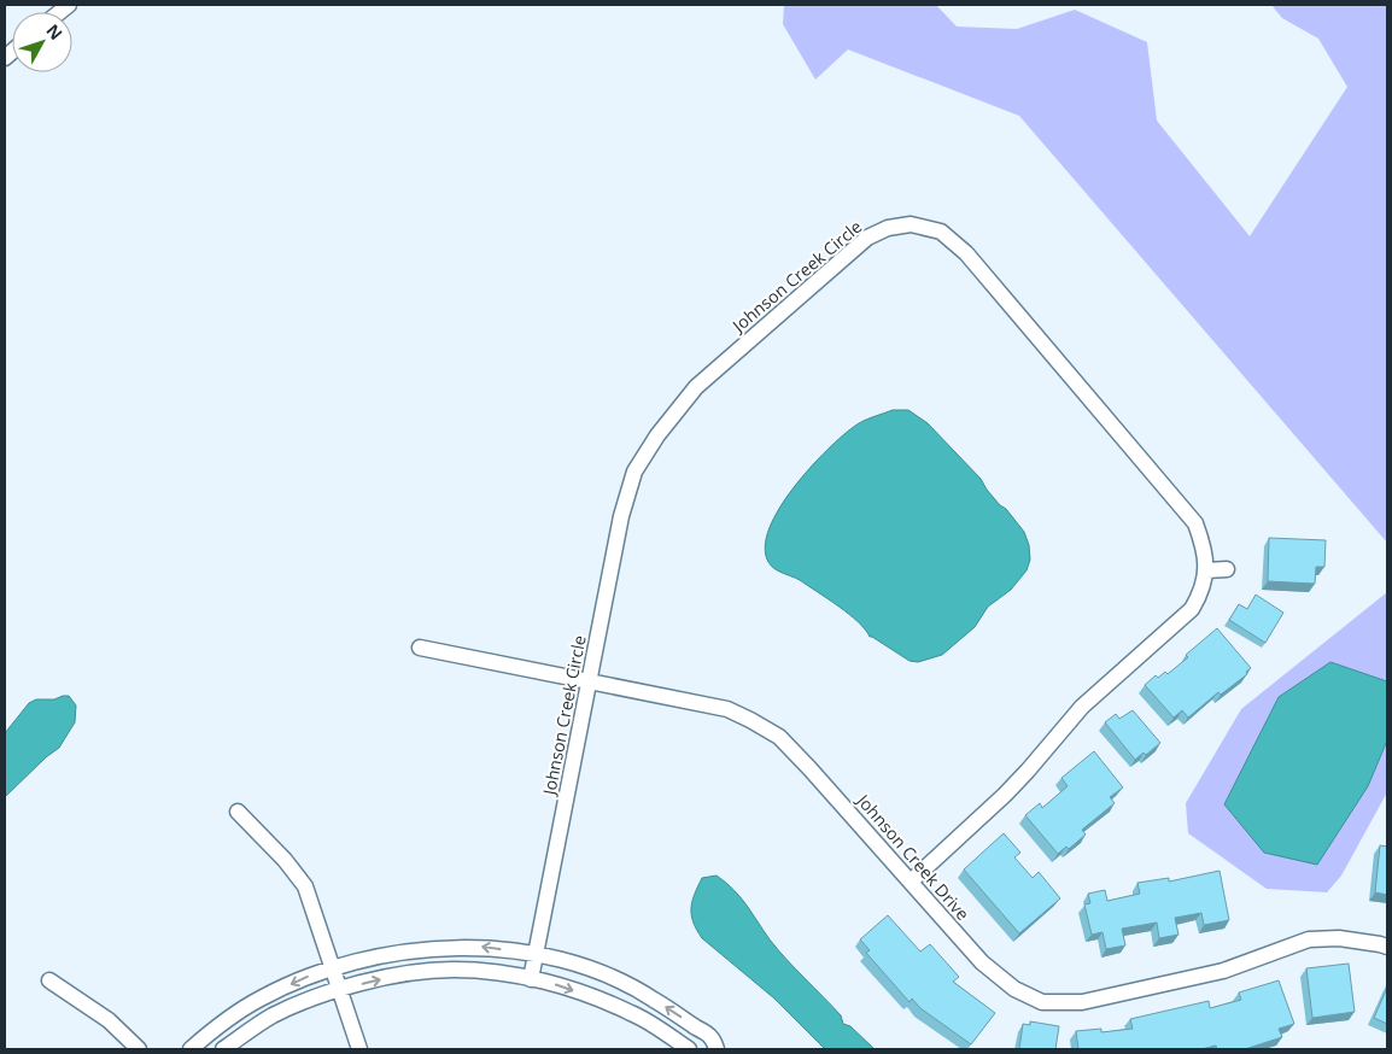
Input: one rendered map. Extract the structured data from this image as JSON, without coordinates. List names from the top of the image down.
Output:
{
  "streets": {
    "street": ["Johnson Creek Circle", "Johnson Creek Drive"]
  },
  "crossings": [
    ["Johnson Creek Circle", "Johnson Creek Drive"]
  ],
  "north": "top right"
}
